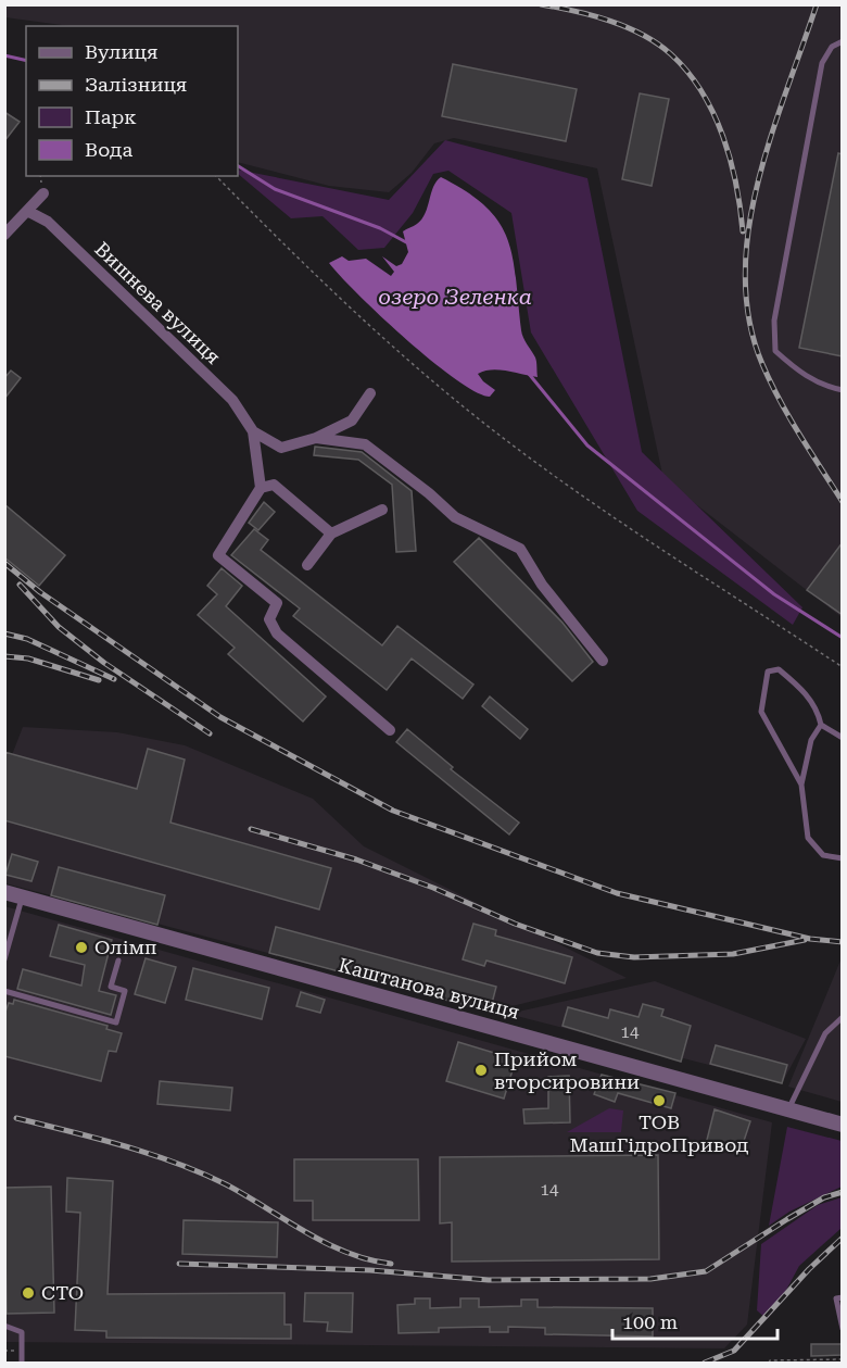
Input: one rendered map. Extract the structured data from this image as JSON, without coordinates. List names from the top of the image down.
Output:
{
  "streets": {
    "street": ["Вишнева вулиця", "Каштанова вулиця"]
  },
  "water": ["озеро Зеленка"],
  "places": [
    "Олімп",
    "Прийом вторсировини",
    "ТОВ МашГідроПривод",
    "СТО"
  ],
  "house_numbers": ["14", "14"],
  "legend": [
    "Вулиця",
    "Залізниця",
    "Парк",
    "Вода"
  ],
  "scale_bar": "100 m"
}
